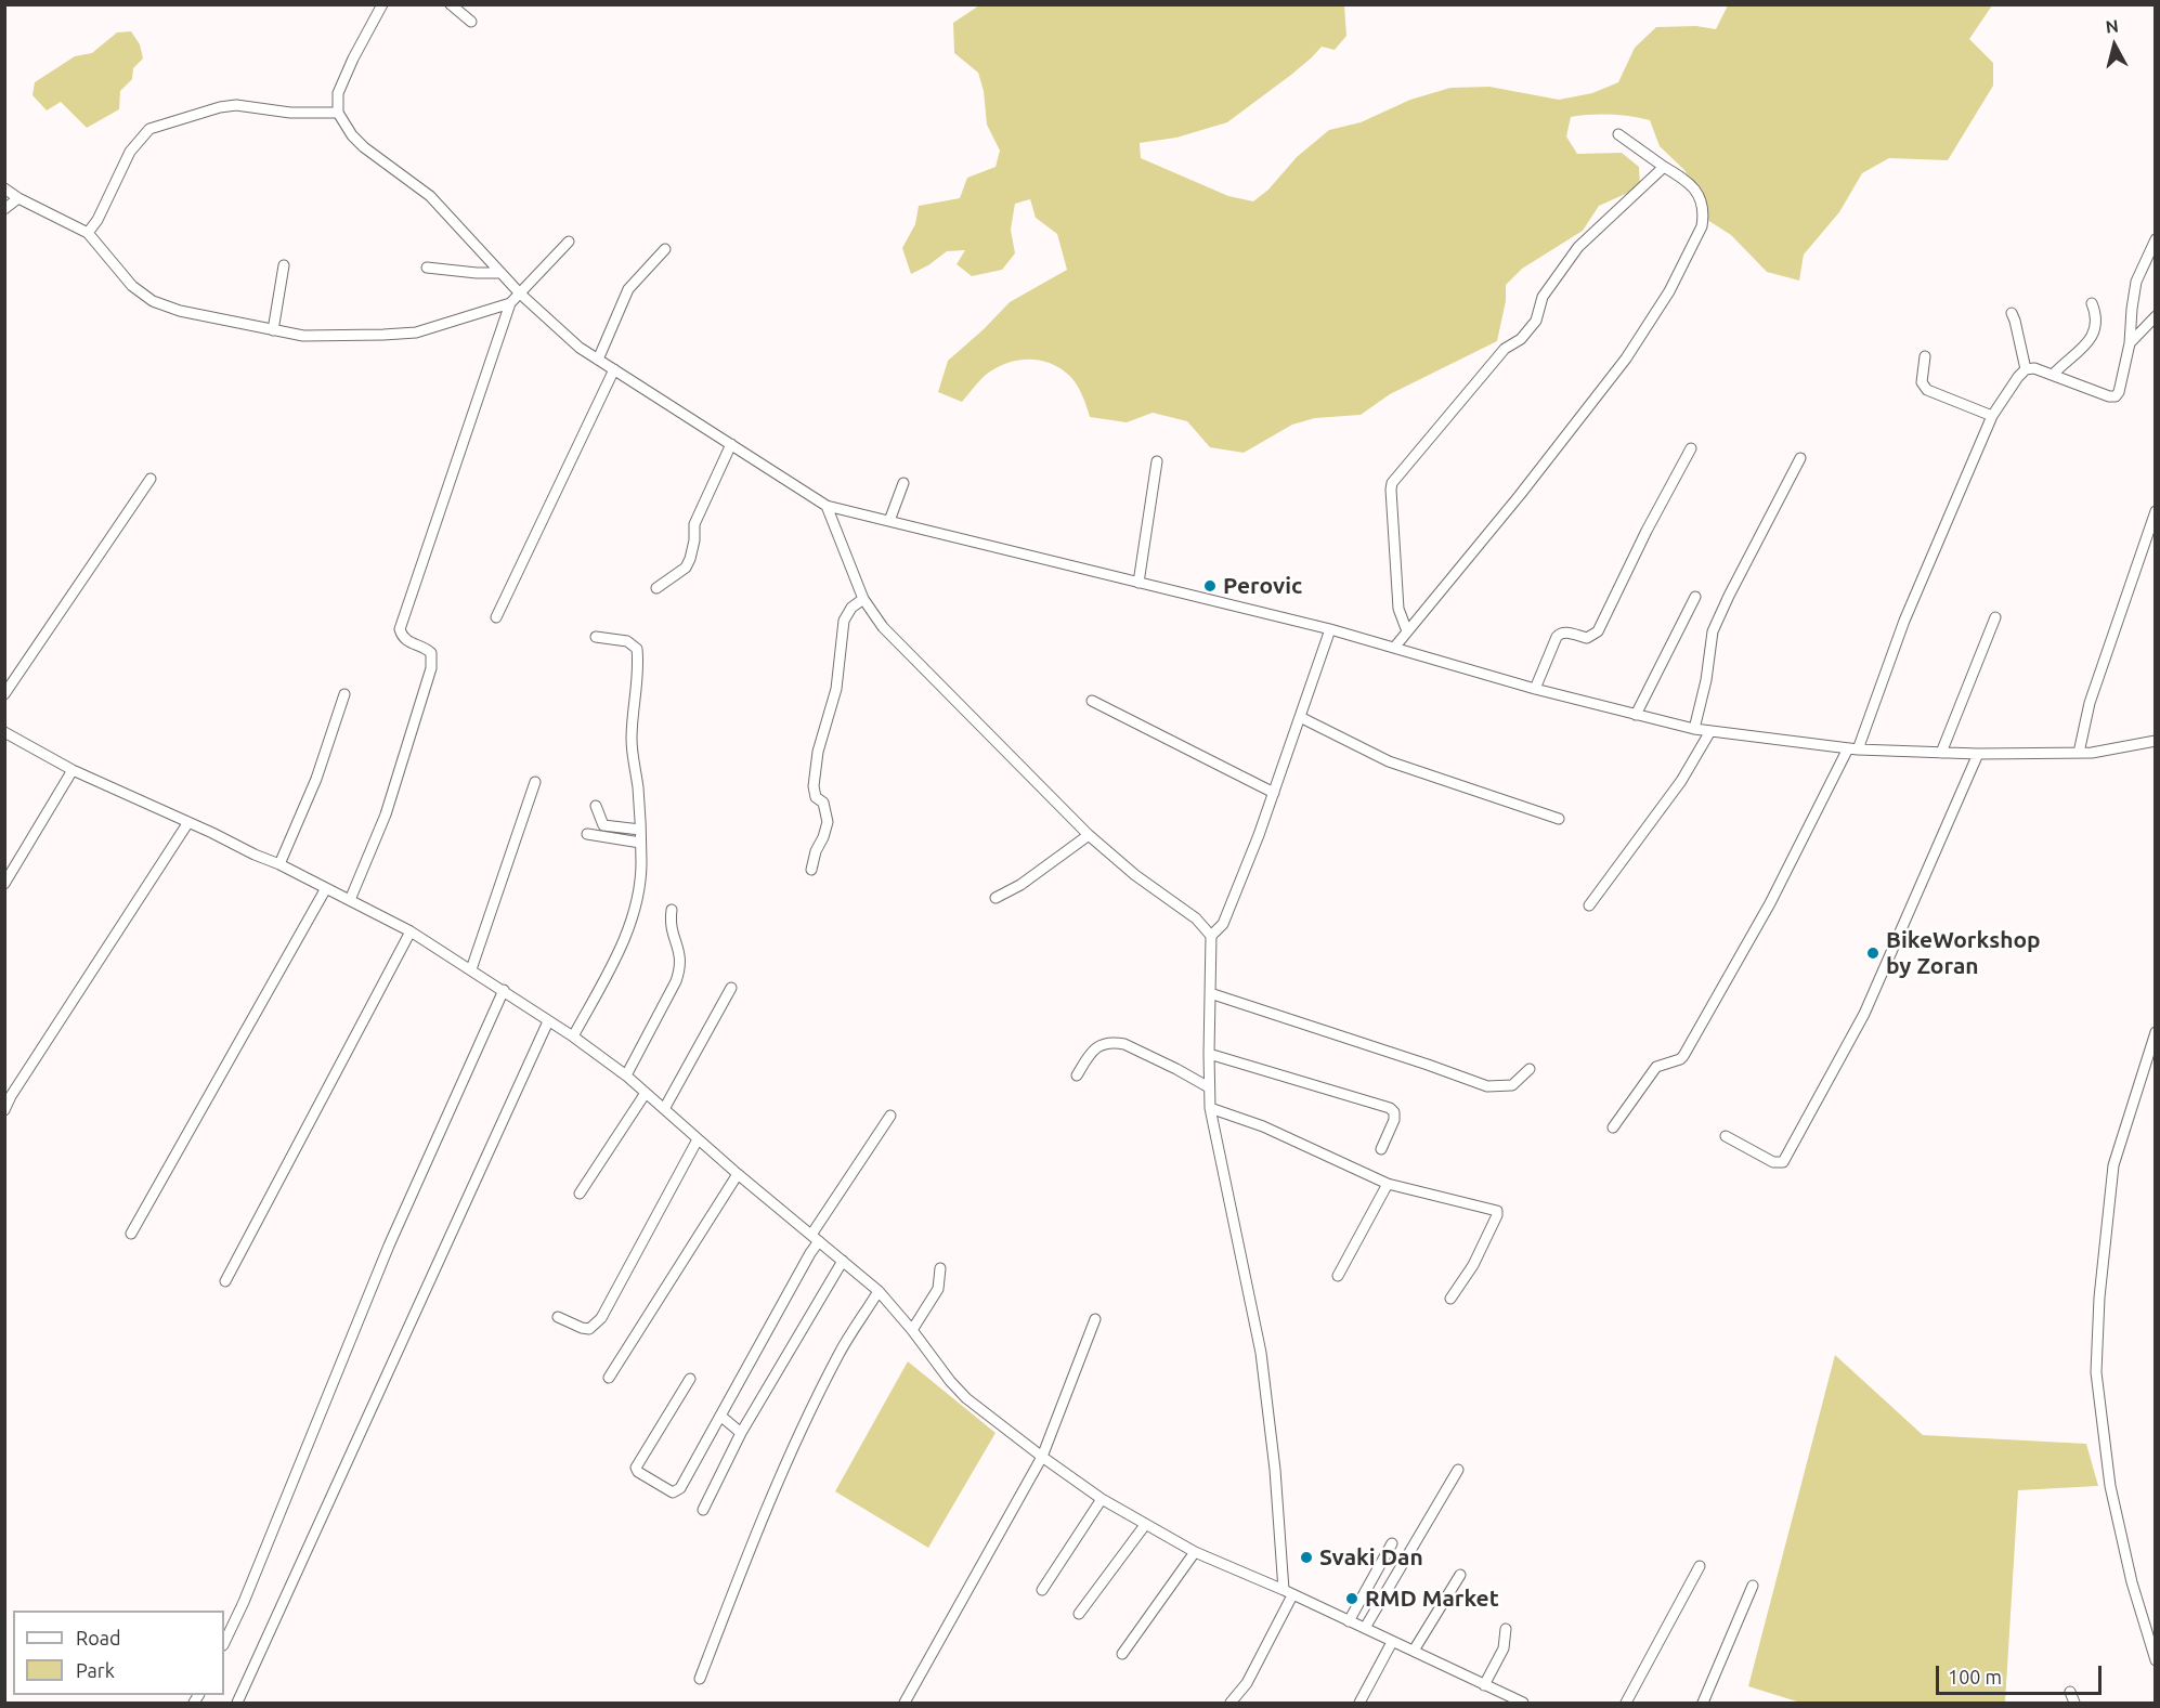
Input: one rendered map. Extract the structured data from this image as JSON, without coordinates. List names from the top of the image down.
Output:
{
  "places": [
    "Perovic",
    "BikeWorkshop by Zoran",
    "Svaki Dan",
    "RMD Market"
  ],
  "legend": ["Road", "Park"],
  "scale_bar": "100 m",
  "north": "top"
}
